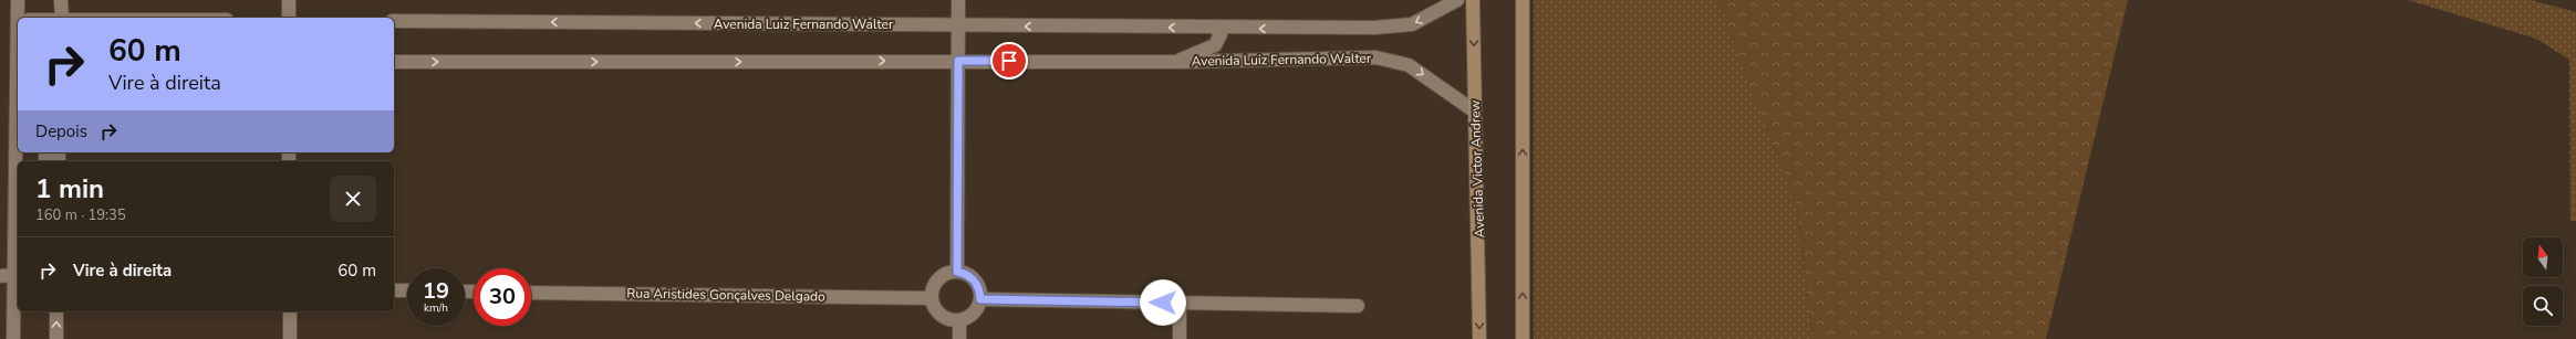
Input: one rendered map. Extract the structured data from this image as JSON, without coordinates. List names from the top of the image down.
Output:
{
  "streets": {
    "main road": ["Avenida Victor Andrew"],
    "street": ["Avenida Luiz Fernando Walter", "Rua Aristides Gonçalves Delgado"]
  },
  "crossings": [
    ["Avenida Luiz Fernando Walter", "Avenida Victor Andrew"]
  ],
  "north": "top",
  "page": {
    "turn": ["60 m", "Vire à direita"],
    "then": "Depois",
    "heading": ["1 min", "160 m · 19:35"],
    "list": [
      {
        "name": "Vire à direita",
        "value": "60 m"
      }
    ],
    "speed": "19 km/h",
    "limit": "30"
  }
}
